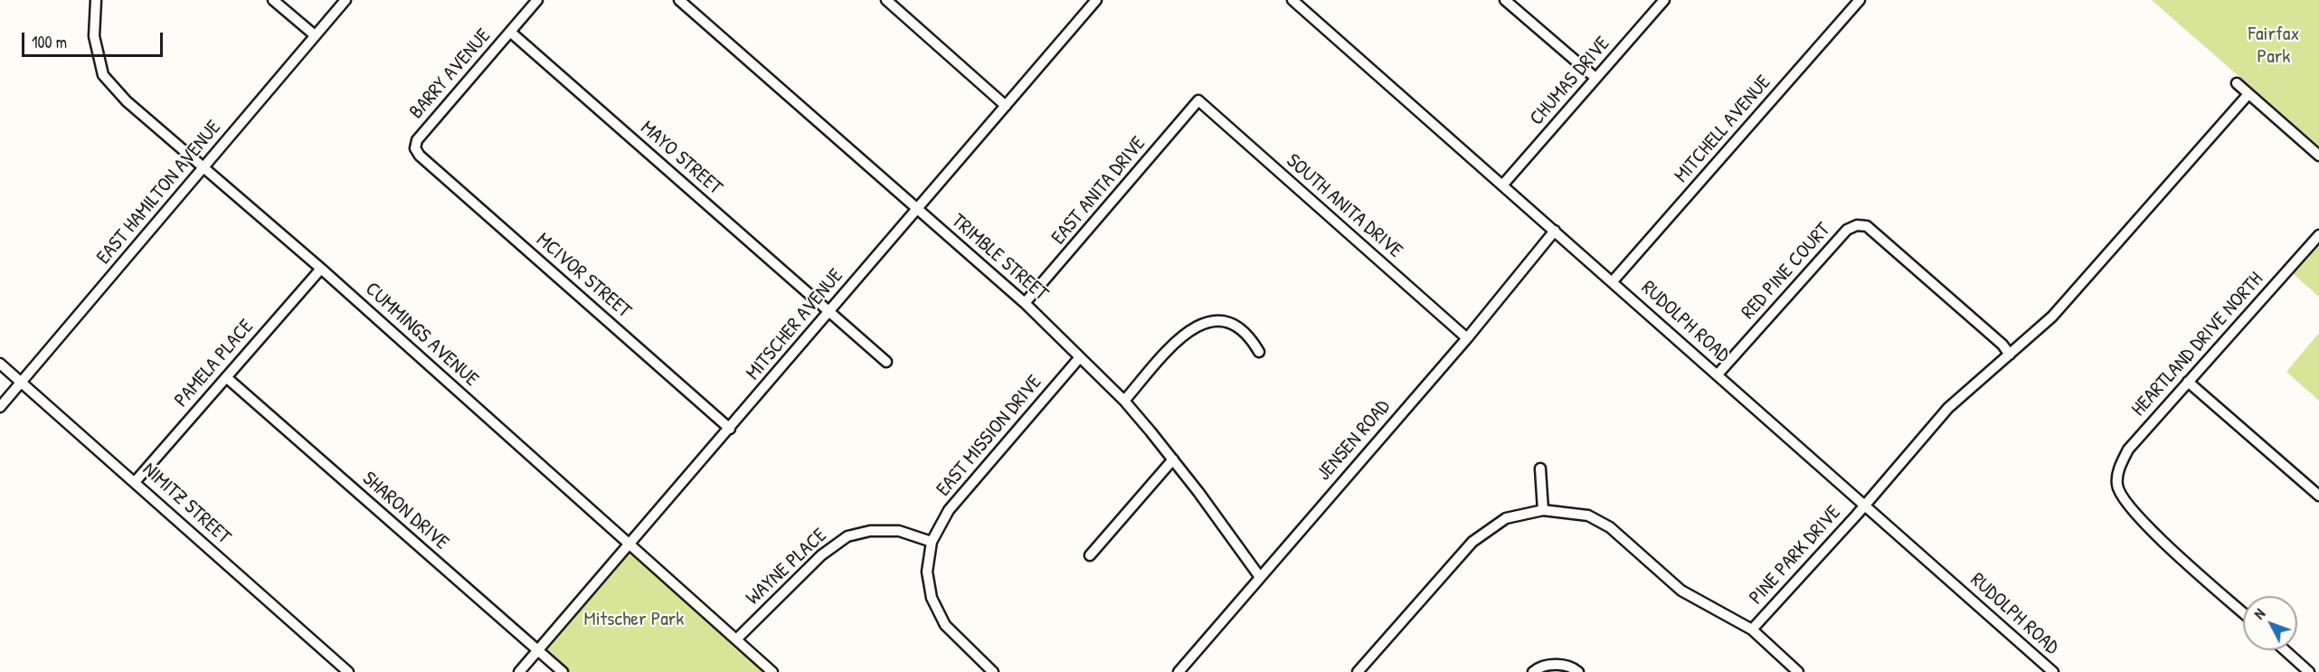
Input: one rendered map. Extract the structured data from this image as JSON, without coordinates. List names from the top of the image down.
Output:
{
  "streets": {
    "street": [
      "BARRY AVENUE",
      "CHUMAS DRIVE",
      "MITCHELL AVENUE",
      "MAYO STREET",
      "EAST ANITA DRIVE",
      "EAST HAMILTON AVENUE",
      "SOUTH ANITA DRIVE",
      "TRIMBLE STREET",
      "RED PINE COURT",
      "MCIVOR STREET",
      "RUDOLPH ROAD",
      "MITSCHER AVENUE",
      "CUMMINGS AVENUE",
      "HEARTLAND DRIVE NORTH",
      "PAMELA PLACE",
      "EAST MISSION DRIVE",
      "JENSEN ROAD",
      "NIMITZ STREET",
      "SHARON DRIVE",
      "PINE PARK DRIVE",
      "WAYNE PLACE"
    ]
  },
  "crossings": [
    ["BARRY AVENUE", "MAYO STREET"],
    ["BARRY AVENUE", "MCIVOR STREET"],
    ["CHUMAS DRIVE", "RUDOLPH ROAD"],
    ["MITCHELL AVENUE", "RUDOLPH ROAD"],
    ["MAYO STREET", "MITSCHER AVENUE"],
    ["EAST ANITA DRIVE", "SOUTH ANITA DRIVE"],
    ["EAST ANITA DRIVE", "TRIMBLE STREET"],
    ["EAST HAMILTON AVENUE", "CUMMINGS AVENUE"],
    ["EAST HAMILTON AVENUE", "NIMITZ STREET"],
    ["SOUTH ANITA DRIVE", "JENSEN ROAD"],
    ["TRIMBLE STREET", "MITSCHER AVENUE"],
    ["TRIMBLE STREET", "EAST MISSION DRIVE"],
    ["TRIMBLE STREET", "JENSEN ROAD"],
    ["RED PINE COURT", "RUDOLPH ROAD"],
    ["RED PINE COURT", "PINE PARK DRIVE"],
    ["MCIVOR STREET", "MITSCHER AVENUE"],
    ["RUDOLPH ROAD", "JENSEN ROAD"],
    ["RUDOLPH ROAD", "PINE PARK DRIVE"],
    ["MITSCHER AVENUE", "CUMMINGS AVENUE"],
    ["MITSCHER AVENUE", "SHARON DRIVE"],
    ["CUMMINGS AVENUE", "PAMELA PLACE"],
    ["CUMMINGS AVENUE", "WAYNE PLACE"],
    ["PAMELA PLACE", "NIMITZ STREET"],
    ["PAMELA PLACE", "SHARON DRIVE"],
    ["EAST MISSION DRIVE", "WAYNE PLACE"]
  ],
  "parks": ["Fairfax Park", "Mitscher Park"],
  "scale_bar": "100 m",
  "north": "top left"
}
